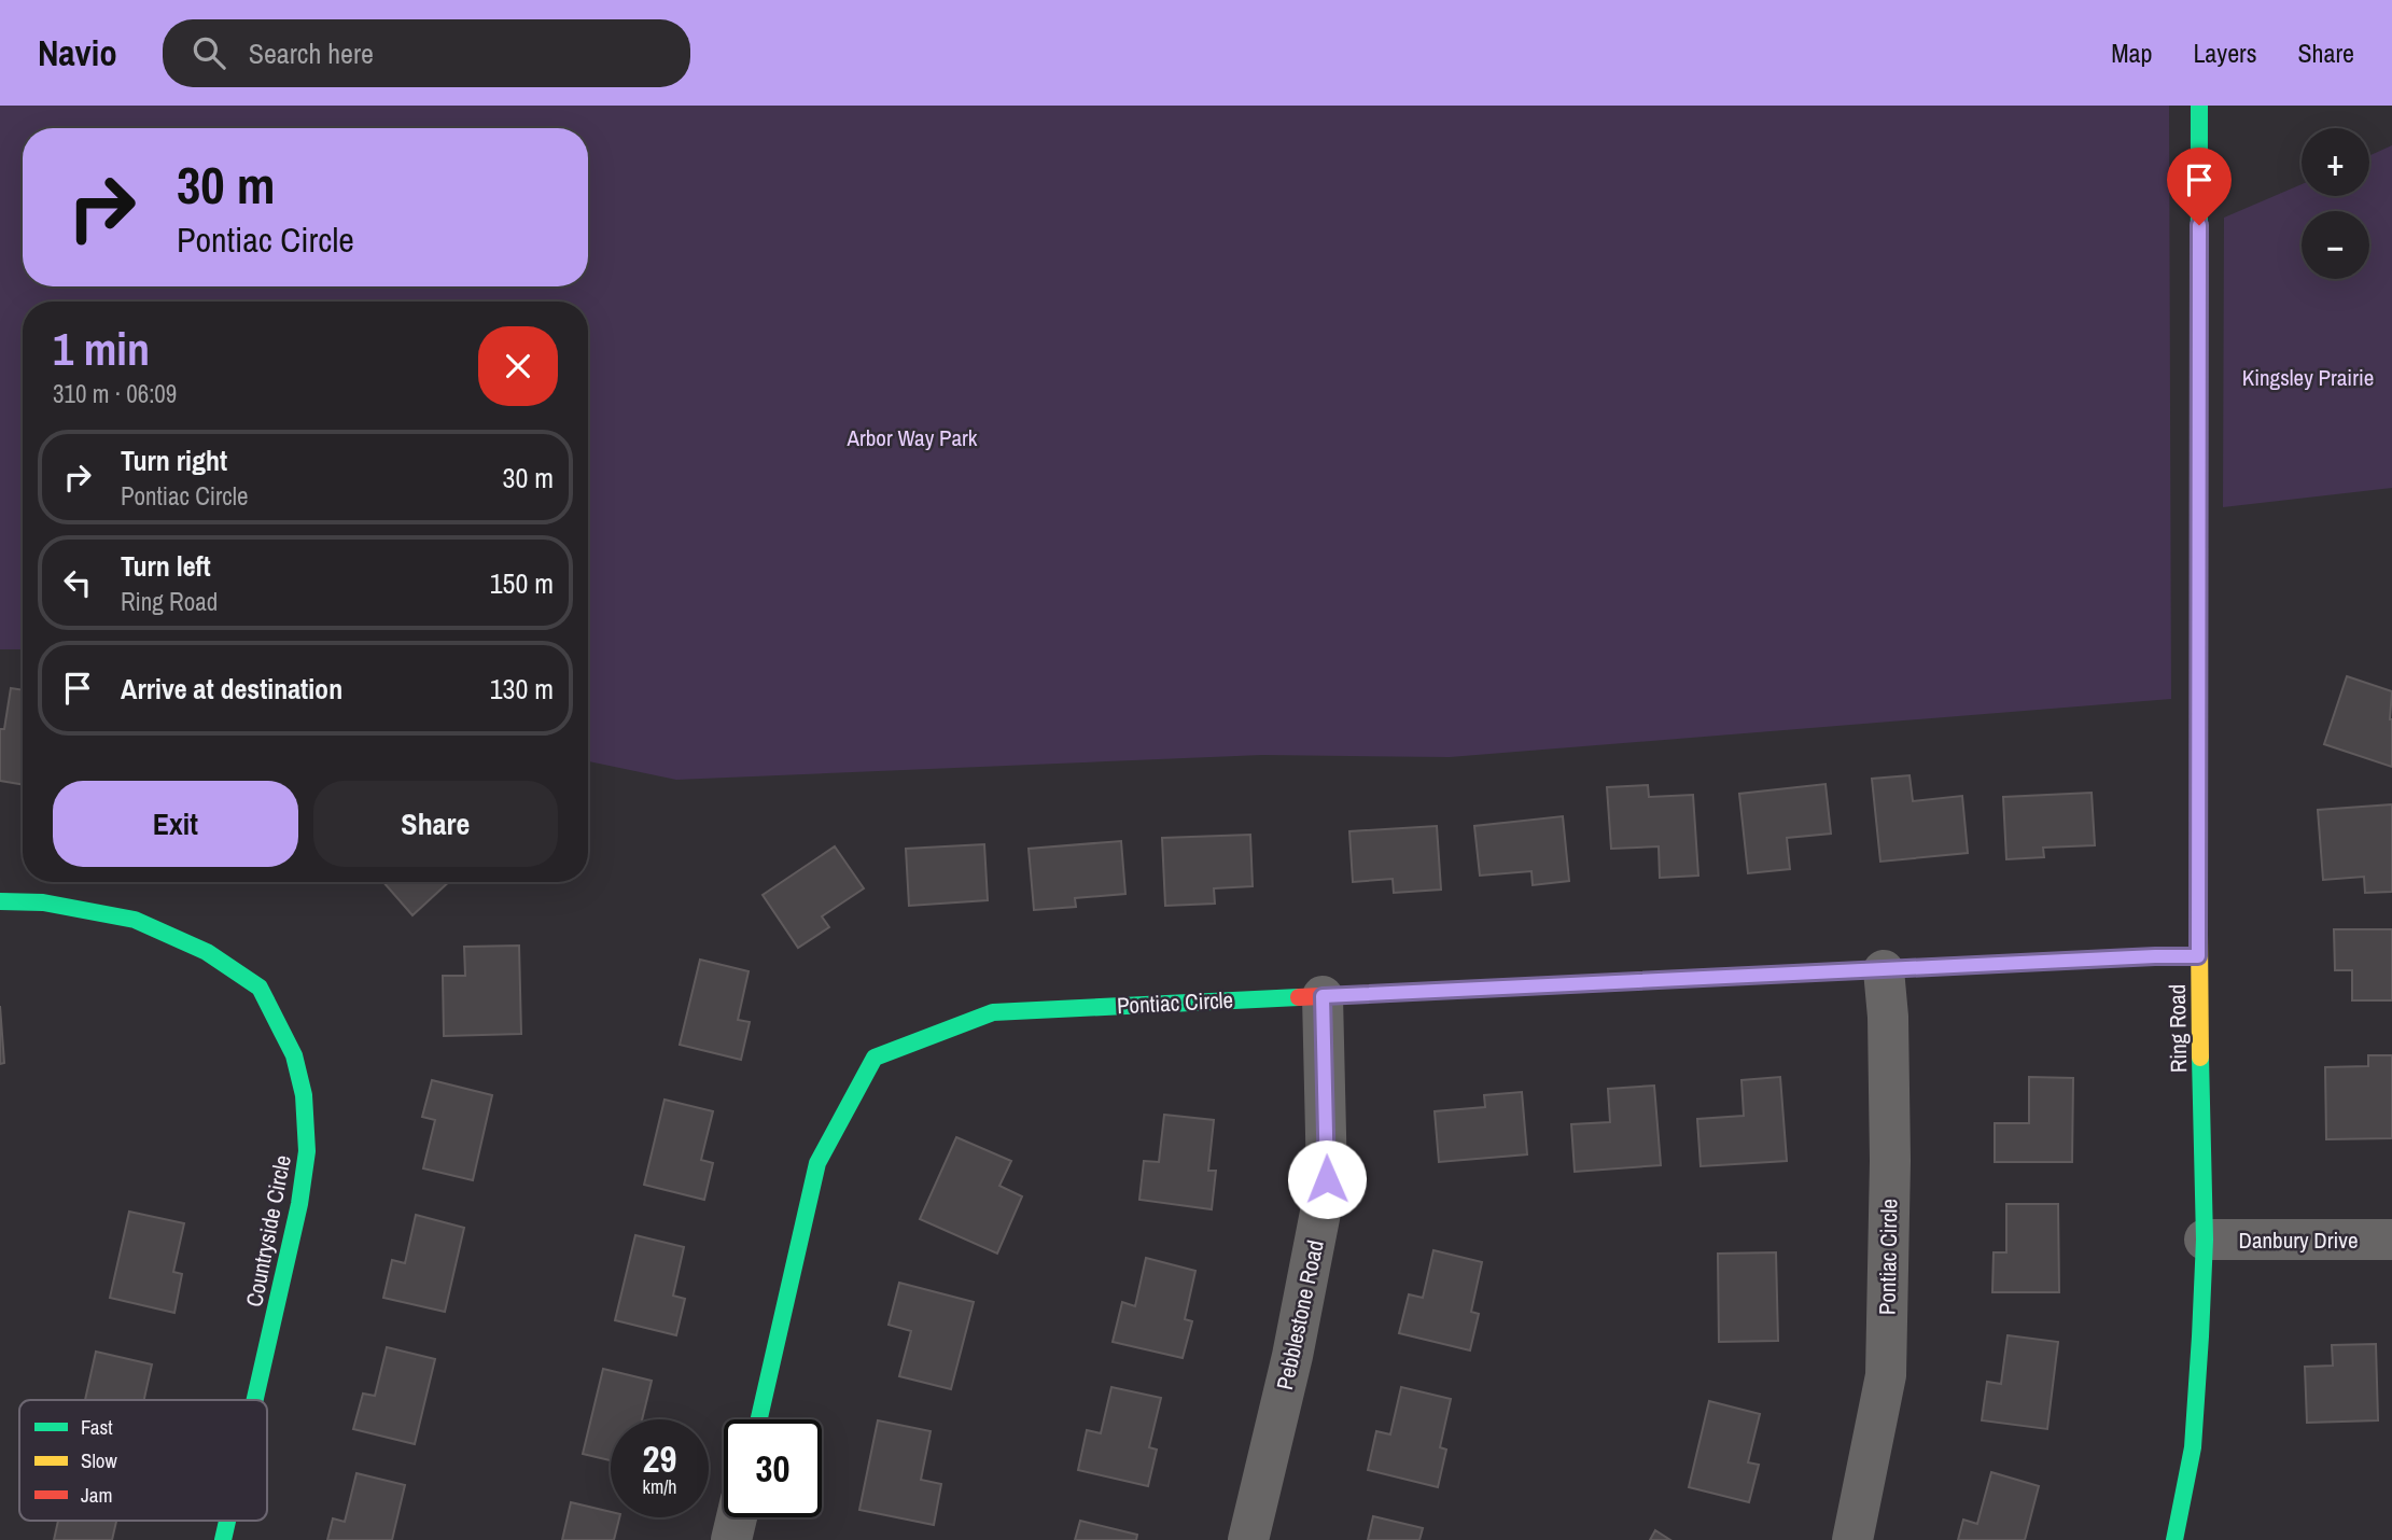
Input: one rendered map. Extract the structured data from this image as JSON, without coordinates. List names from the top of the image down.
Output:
{
  "streets": {
    "street": [
      "Pontiac Circle",
      "Ring Road",
      "Countryside Circle",
      "Danbury Drive",
      "Pebblestone Road"
    ]
  },
  "crossings": [
    ["Pontiac Circle", "Ring Road"],
    ["Pontiac Circle", "Pebblestone Road"],
    ["Ring Road", "Danbury Drive"]
  ],
  "parks": ["Kingsley Prairie", "Arbor Way Park"],
  "legend": ["Fast", "Slow", "Jam"],
  "page": {
    "header": "Navio",
    "search": "Search here",
    "nav": ["Map", "Layers", "Share"],
    "map_buttons": ["+", "−"],
    "turn": ["30 m", "Pontiac Circle"],
    "heading": ["1 min", "310 m · 06:09"],
    "list": [
      {
        "name": "Turn right",
        "note": "Pontiac Circle",
        "value": "30 m"
      },
      {
        "name": "Turn left",
        "note": "Ring Road",
        "value": "150 m"
      },
      {
        "name": "Arrive at destination",
        "value": "130 m"
      }
    ],
    "buttons": ["Exit", "Share"],
    "speed": "29 km/h",
    "limit": "30"
  }
}
